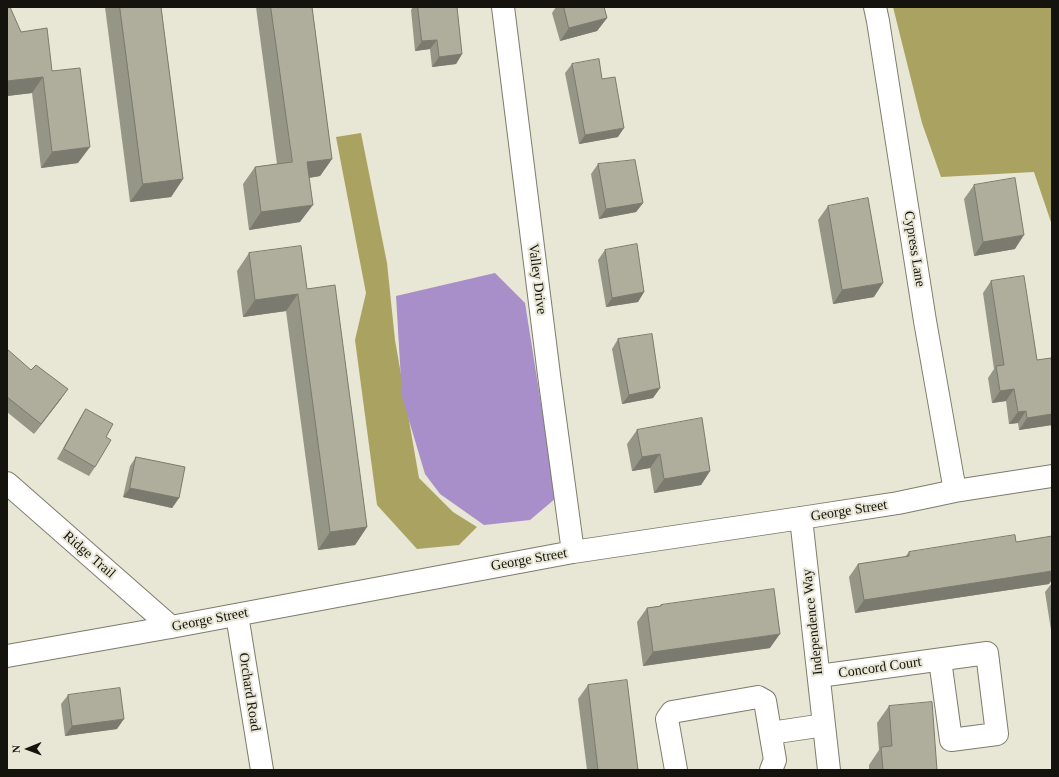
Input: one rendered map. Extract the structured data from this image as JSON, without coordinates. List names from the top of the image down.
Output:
{
  "streets": {
    "street": [
      "Cypress Lane",
      "Valley Drive",
      "George Street",
      "Ridge Trail",
      "Independence Way",
      "Concord Court",
      "Orchard Road"
    ]
  },
  "crossings": [
    ["Cypress Lane", "George Street"],
    ["Valley Drive", "George Street"],
    ["George Street", "Ridge Trail"],
    ["George Street", "Independence Way"],
    ["George Street", "Orchard Road"],
    ["Independence Way", "Concord Court"]
  ],
  "north": "left"
}
